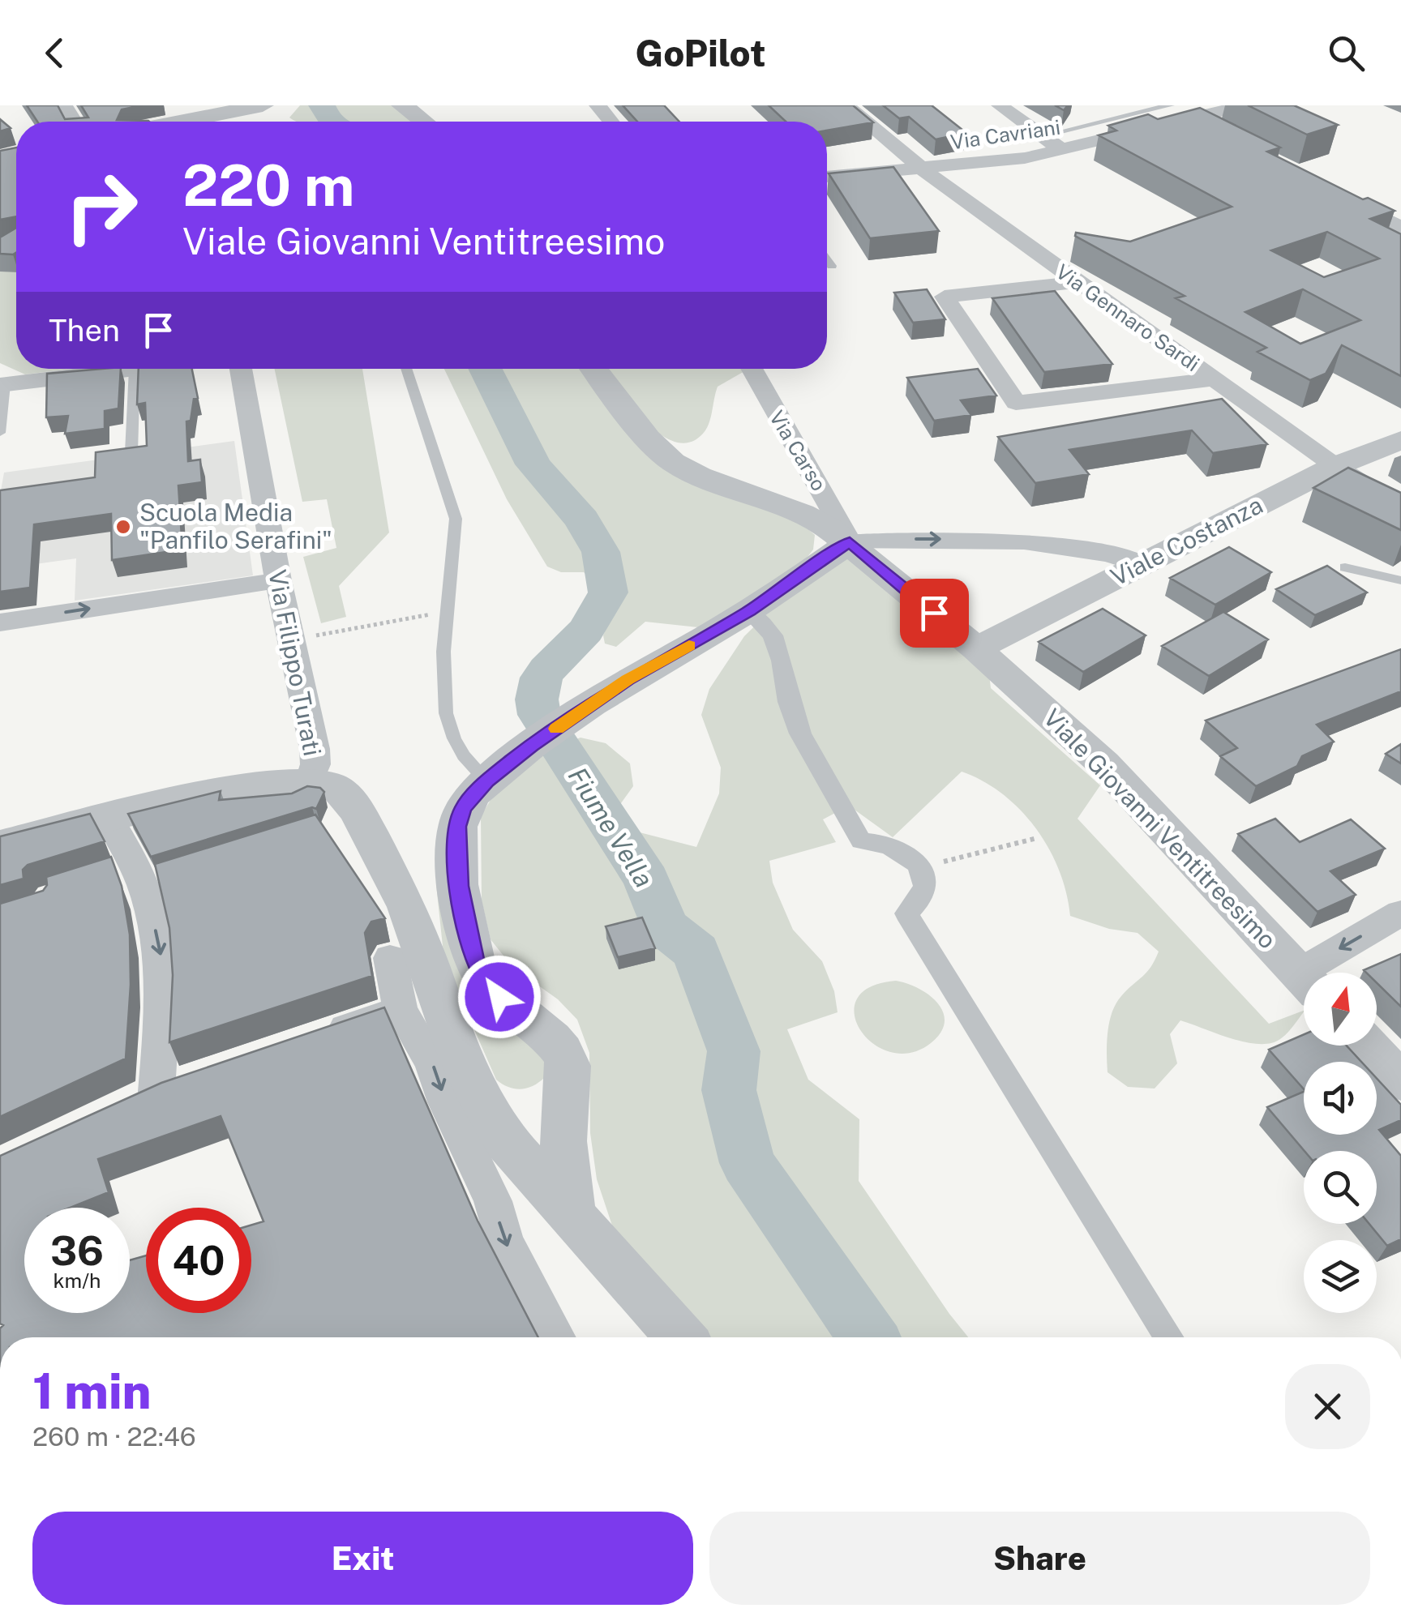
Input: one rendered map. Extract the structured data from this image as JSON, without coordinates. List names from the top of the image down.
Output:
{
  "streets": {
    "street": [
      "Via Cavriani",
      "Via Gennaro Sardi",
      "Via Carso",
      "Viale Costanza",
      "Via Filippo Turati",
      "Viale Giovanni Ventitreesimo"
    ]
  },
  "crossings": [
    ["Via Cavriani", "Via Gennaro Sardi"],
    ["Via Gennaro Sardi", "Viale Costanza"],
    ["Via Carso", "Viale Giovanni Ventitreesimo"],
    ["Viale Costanza", "Viale Giovanni Ventitreesimo"]
  ],
  "water": ["Fiume Vella"],
  "places": ["Scuola Media \"Panfilo Serafini\""],
  "north": "top",
  "page": {
    "header": "GoPilot",
    "turn": ["220 m", "Viale Giovanni Ventitreesimo"],
    "then": "Then",
    "speed": "36 km/h",
    "limit": "40",
    "heading": ["1 min", "260 m · 22:46"],
    "buttons": ["Exit", "Share"]
  }
}
